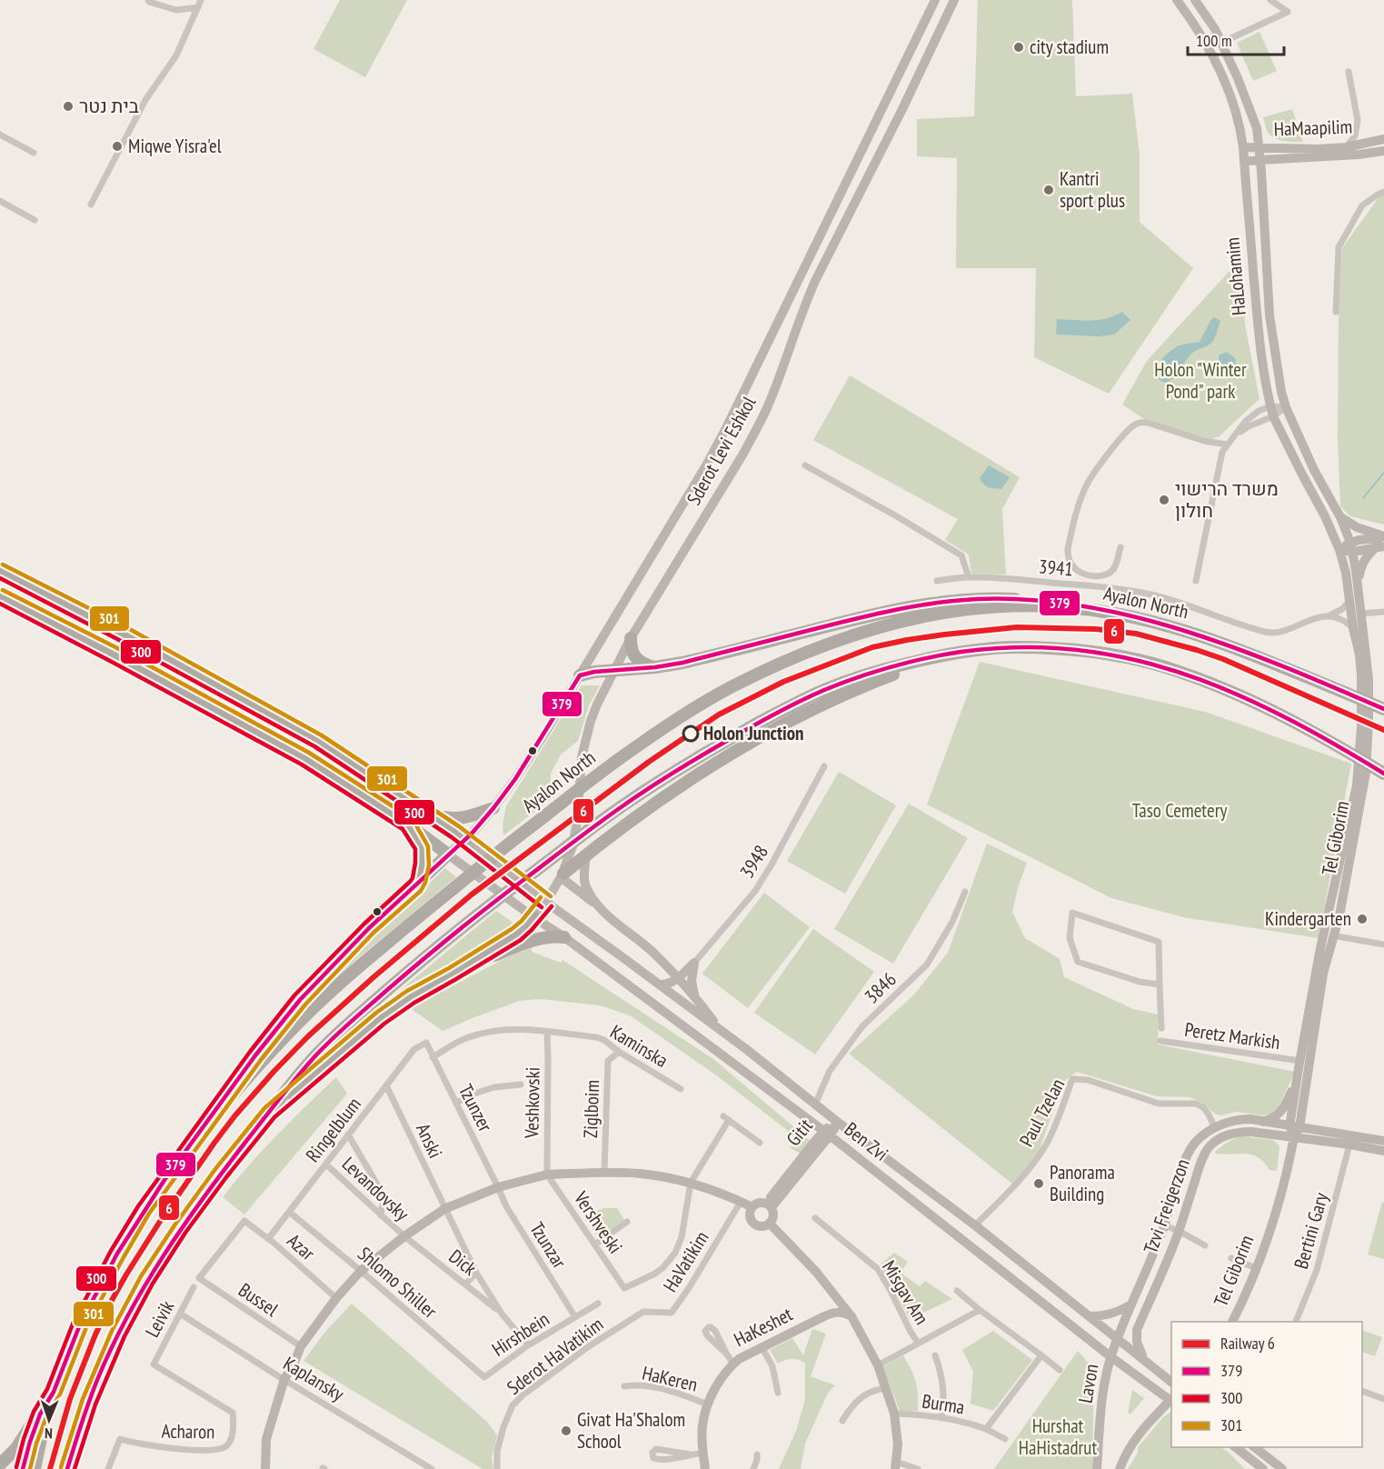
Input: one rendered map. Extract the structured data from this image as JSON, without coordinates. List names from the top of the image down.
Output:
{
  "streets": {
    "highway": ["Ayalon North"],
    "main road": [
      "HaMaapilim",
      "HaLohamim",
      "Sderot Levi Eshkol",
      "Tel Giborim",
      "Gitit",
      "Ben Zvi",
      "Tzvi Freigerzon",
      "HaKeshet",
      "Lavon"
    ],
    "street": [
      "3941",
      "3948",
      "3846",
      "Peretz Markish",
      "Kaminska",
      "Veshkovski",
      "Tzunzer",
      "Ziglboim",
      "Paul Tzelan",
      "Ringelblum",
      "Anski",
      "Levandovsky",
      "Vershveski",
      "Bertini Gary",
      "Tzunzar",
      "Azar",
      "HaVatikim",
      "Dick",
      "Shlomo Shiller",
      "Misgav Am",
      "Bussel",
      "Leivik",
      "Hirshbein",
      "Sderot HaVatikim",
      "Kaplansky",
      "HaKeren",
      "Burma",
      "Acharon"
    ]
  },
  "crossings": [
    ["HaMaapilim", "HaLohamim"],
    ["HaLohamim", "Tel Giborim"],
    ["Sderot Levi Eshkol", "Ben Zvi"],
    ["3941", "Tel Giborim"],
    ["Tel Giborim", "Peretz Markish"],
    ["Tel Giborim", "Tzvi Freigerzon"],
    ["3846", "Ben Zvi"],
    ["Kaminska", "Veshkovski"],
    ["Kaminska", "Tzunzer"],
    ["Kaminska", "Ziglboim"],
    ["Veshkovski", "Vershveski"],
    ["Tzunzer", "Ringelblum"],
    ["Tzunzer", "Tzunzar"],
    ["Paul Tzelan", "Ben Zvi"],
    ["Paul Tzelan", "Tzvi Freigerzon"],
    ["Ringelblum", "Anski"],
    ["Ringelblum", "Levandovsky"],
    ["Ringelblum", "Azar"],
    ["Ringelblum", "Shlomo Shiller"],
    ["Gitit", "Ben Zvi"],
    ["Anski", "Dick"],
    ["Ben Zvi", "Tzvi Freigerzon"],
    ["Ben Zvi", "Lavon"],
    ["Levandovsky", "Dick"],
    ["Tzvi Freigerzon", "Bertini Gary"],
    ["Tzvi Freigerzon", "Lavon"],
    ["Tzunzar", "Hirshbein"],
    ["Azar", "Bussel"],
    ["HaVatikim", "Sderot HaVatikim"],
    ["Dick", "Hirshbein"],
    ["Shlomo Shiller", "Hirshbein"],
    ["Leivik", "Kaplansky"],
    ["Leivik", "Acharon"],
    ["HaKeshet", "HaKeren"]
  ],
  "parks": ["Holon \"Winter Pond\" park", "Taso Cemetery", "Hurshat HaHistadrut"],
  "places": [
    "city stadium",
    "בית נטר",
    "Miqwe Yisra'el",
    "Kantri sport plus",
    "משרד הרישוי חולון",
    "Holon Junction",
    "Kindergarten",
    "Panorama Building",
    "Givat Ha'Shalom School"
  ],
  "lines": [
    "transit line 301",
    "transit line 300",
    "transit line 379",
    "rail line 6"
  ],
  "legend": [
    "Railway 6",
    "379",
    "300",
    "301"
  ],
  "scale_bar": "100 m",
  "north": "bottom"
}
